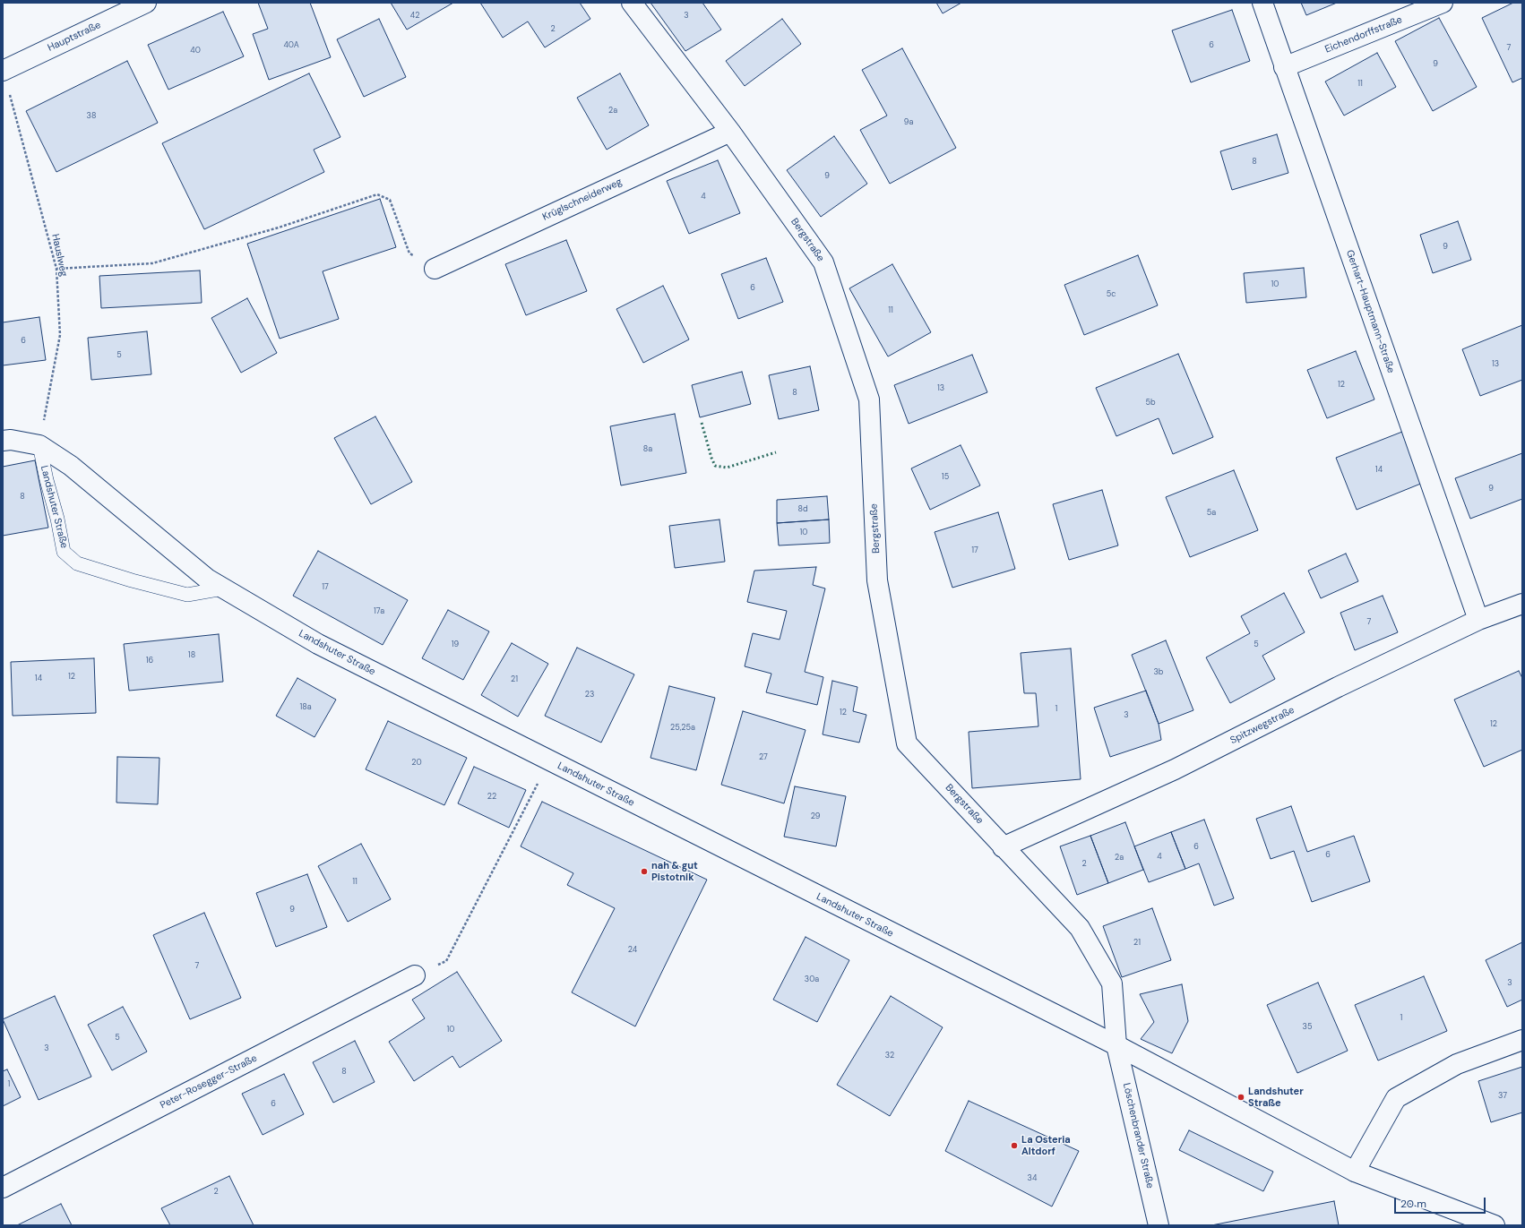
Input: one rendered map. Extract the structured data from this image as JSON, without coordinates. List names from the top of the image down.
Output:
{
  "streets": {
    "street": [
      "Eichendorffstraße",
      "Hauptstraße",
      "Krüglschneiderweg",
      "Bergstraße",
      "Gerhart-Hauptmann-Straße",
      "Landshuter Straße",
      "Spitzwegstraße",
      "Peter-Rosegger-Straße",
      "Löschenbrander Straße"
    ],
    "path": ["Hauslweg"]
  },
  "crossings": [
    ["Eichendorffstraße", "Gerhart-Hauptmann-Straße"],
    ["Krüglschneiderweg", "Bergstraße"],
    ["Bergstraße", "Landshuter Straße"],
    ["Bergstraße", "Spitzwegstraße"],
    ["Bergstraße", "Löschenbrander Straße"],
    ["Hauslweg", "Landshuter Straße"],
    ["Gerhart-Hauptmann-Straße", "Spitzwegstraße"],
    ["Landshuter Straße", "Löschenbrander Straße"]
  ],
  "places": ["nah & gut Pistotnik", "Landshuter Straße", "La Osteria Altdorf"],
  "house_numbers": [
    "42",
    "3",
    "2",
    "40A",
    "6",
    "7",
    "40",
    "9",
    "11",
    "2a",
    "38",
    "9a",
    "8",
    "9",
    "4",
    "9",
    "10",
    "6",
    "5c",
    "11",
    "6",
    "5",
    "13",
    "12",
    "13",
    "8",
    "5b",
    "8a",
    "14",
    "15",
    "9",
    "8",
    "8d",
    "5a",
    "10",
    "17",
    "17",
    "17a",
    "7",
    "19",
    "5",
    "18",
    "16",
    "3b",
    "12",
    "14",
    "21",
    "23",
    "18a",
    "1",
    "12",
    "3",
    "12",
    "25,25a",
    "27",
    "20",
    "22",
    "29",
    "6",
    "6",
    "4",
    "2a",
    "2",
    "11",
    "9",
    "21",
    "24",
    "7",
    "30a",
    "3",
    "1",
    "35",
    "10",
    "5",
    "3",
    "32",
    "8",
    "1",
    "37",
    "6",
    "34",
    "2"
  ],
  "scale_bar": "20 m"
}
